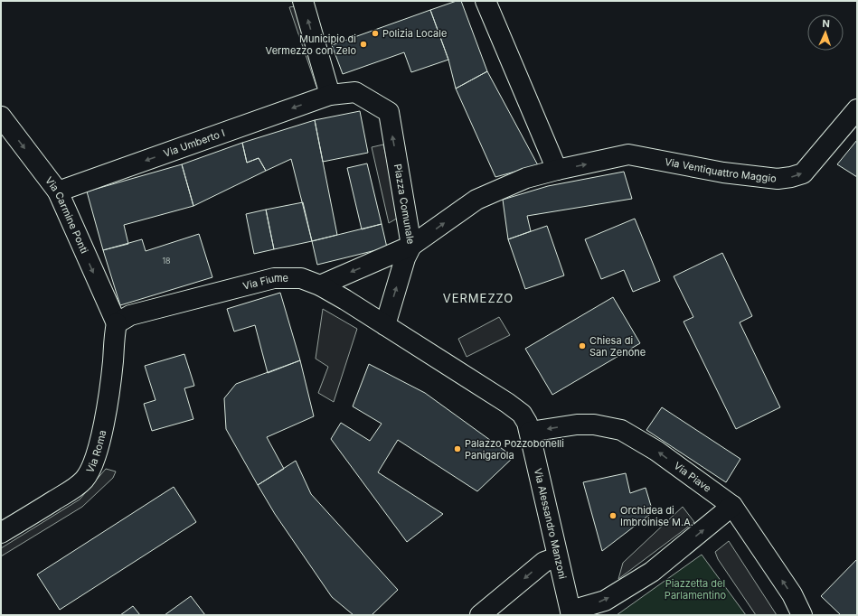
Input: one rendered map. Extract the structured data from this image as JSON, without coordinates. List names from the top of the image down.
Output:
{
  "streets": {
    "street": [
      "Via Umberto I",
      "Via Ventiquattro Maggio",
      "Piazza Comunale",
      "Via Carmine Ponti",
      "Via Fiume",
      "Via Roma",
      "Via Piave",
      "Via Alessandro Manzoni"
    ]
  },
  "crossings": [
    ["Via Umberto I", "Piazza Comunale"],
    ["Via Umberto I", "Via Carmine Ponti"],
    ["Via Ventiquattro Maggio", "Piazza Comunale"],
    ["Piazza Comunale", "Via Fiume"],
    ["Via Carmine Ponti", "Via Fiume"],
    ["Via Carmine Ponti", "Via Roma"],
    ["Via Fiume", "Via Roma"],
    ["Via Piave", "Via Alessandro Manzoni"]
  ],
  "one_way": [
    "Via Umberto I",
    "Via Ventiquattro Maggio",
    "Via Carmine Ponti",
    "Via Piave"
  ],
  "districts": ["VERMEZZO"],
  "parks": ["Piazzetta del Parlamentino"],
  "places": [
    "Polizia Locale",
    "Municipio di Vermezzo con Zelo",
    "Chiesa di San Zenone",
    "Palazzo Pozzobonelli Panigarola",
    "Orchidea di Imbroinise M.A."
  ],
  "house_numbers": ["18"],
  "north": "top"
}
